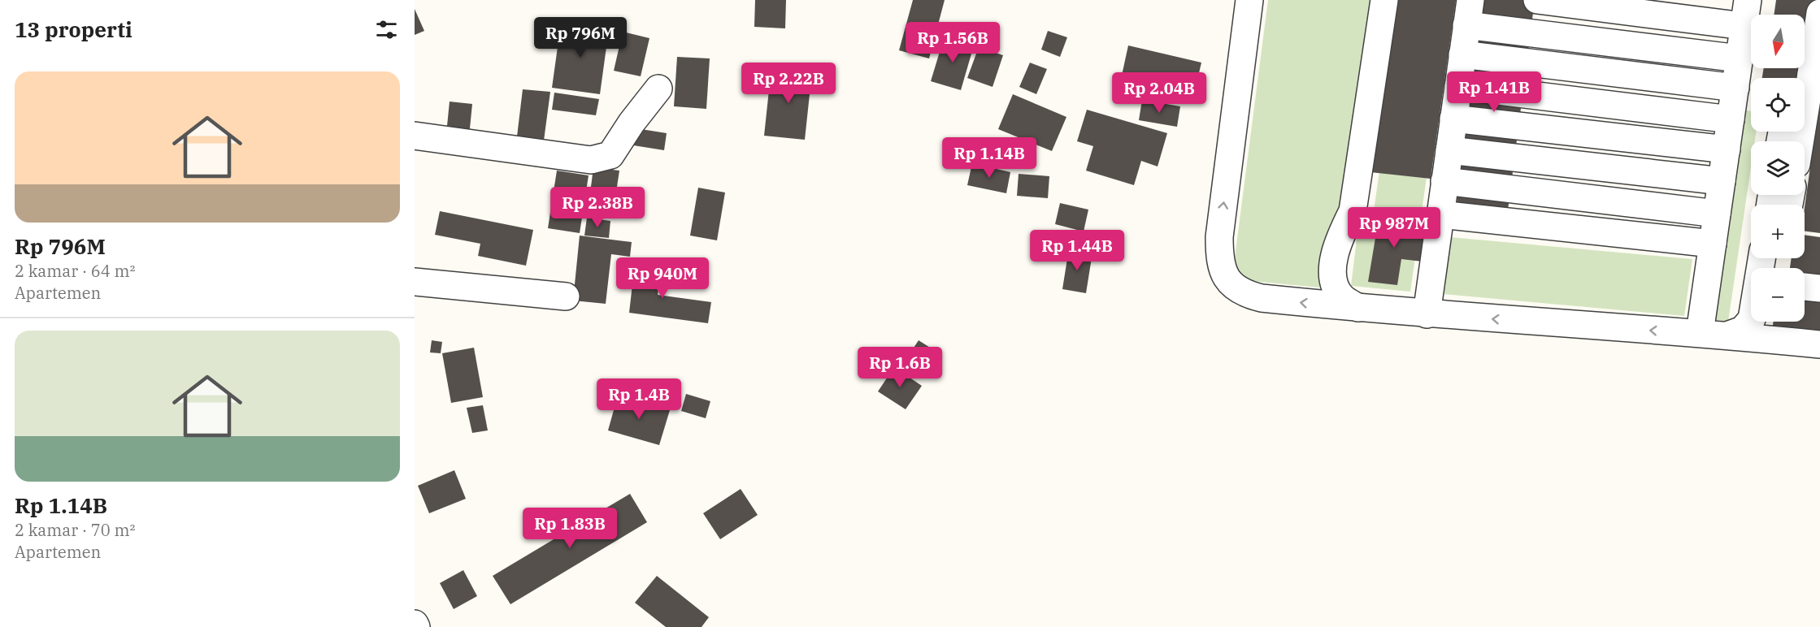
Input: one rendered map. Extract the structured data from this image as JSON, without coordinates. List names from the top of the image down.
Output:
{
  "north": "bottom",
  "page": {
    "heading": "13 properti",
    "map_buttons": ["+", "−"],
    "price": [
      "Rp 796M",
      "Rp 1.56B",
      "Rp 2.22B",
      "Rp 1.41B",
      "Rp 2.04B",
      "Rp 1.14B",
      "Rp 2.38B",
      "Rp 987M",
      "Rp 1.44B",
      "Rp 940M",
      "Rp 1.6B",
      "Rp 1.4B",
      "Rp 1.83B"
    ],
    "list": [
      {
        "name": "Rp 796M",
        "note": "2 kamar · 64 m² · Apartemen"
      },
      {
        "name": "Rp 1.14B",
        "note": "2 kamar · 70 m² · Apartemen"
      }
    ]
  }
}
